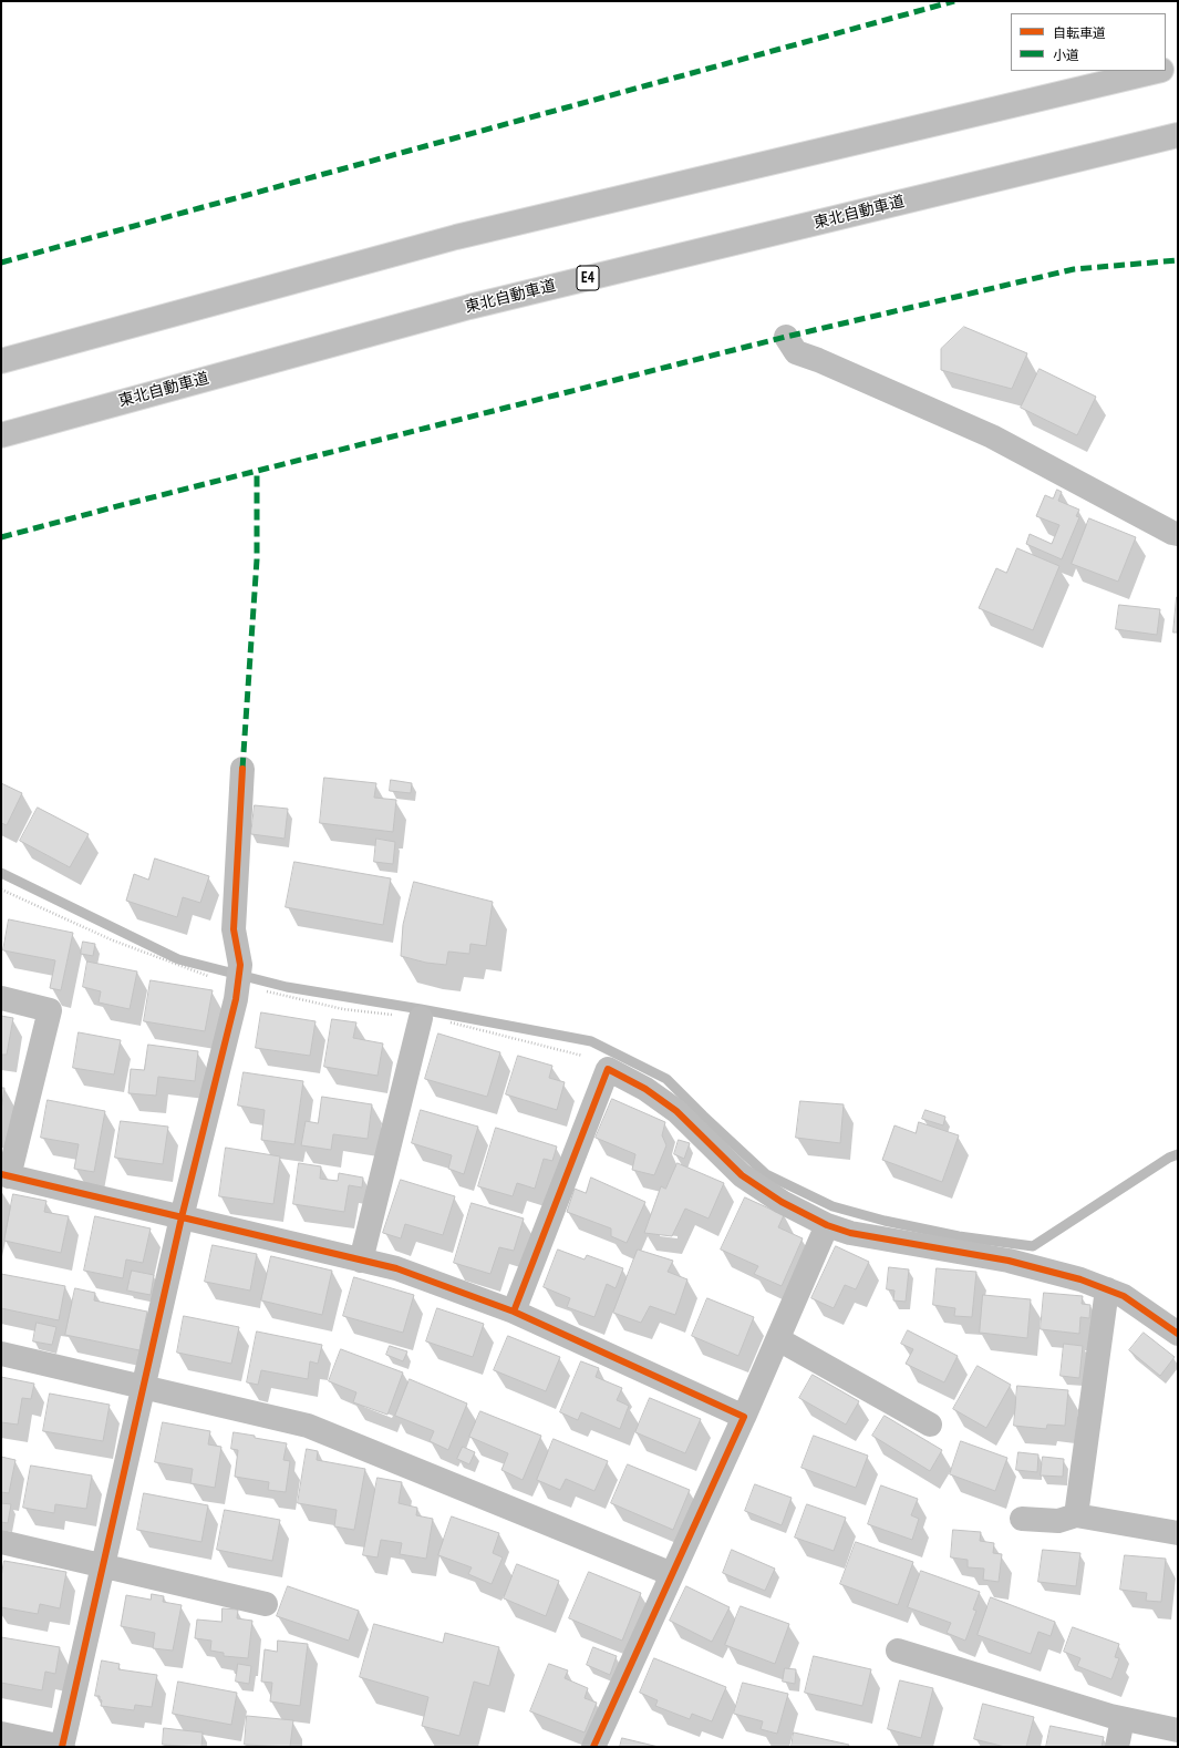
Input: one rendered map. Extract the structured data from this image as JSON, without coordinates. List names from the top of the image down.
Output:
{
  "streets": {
    "main road": ["東北自動車道", "E4"]
  },
  "legend": ["自転車道", "小道"]
}
